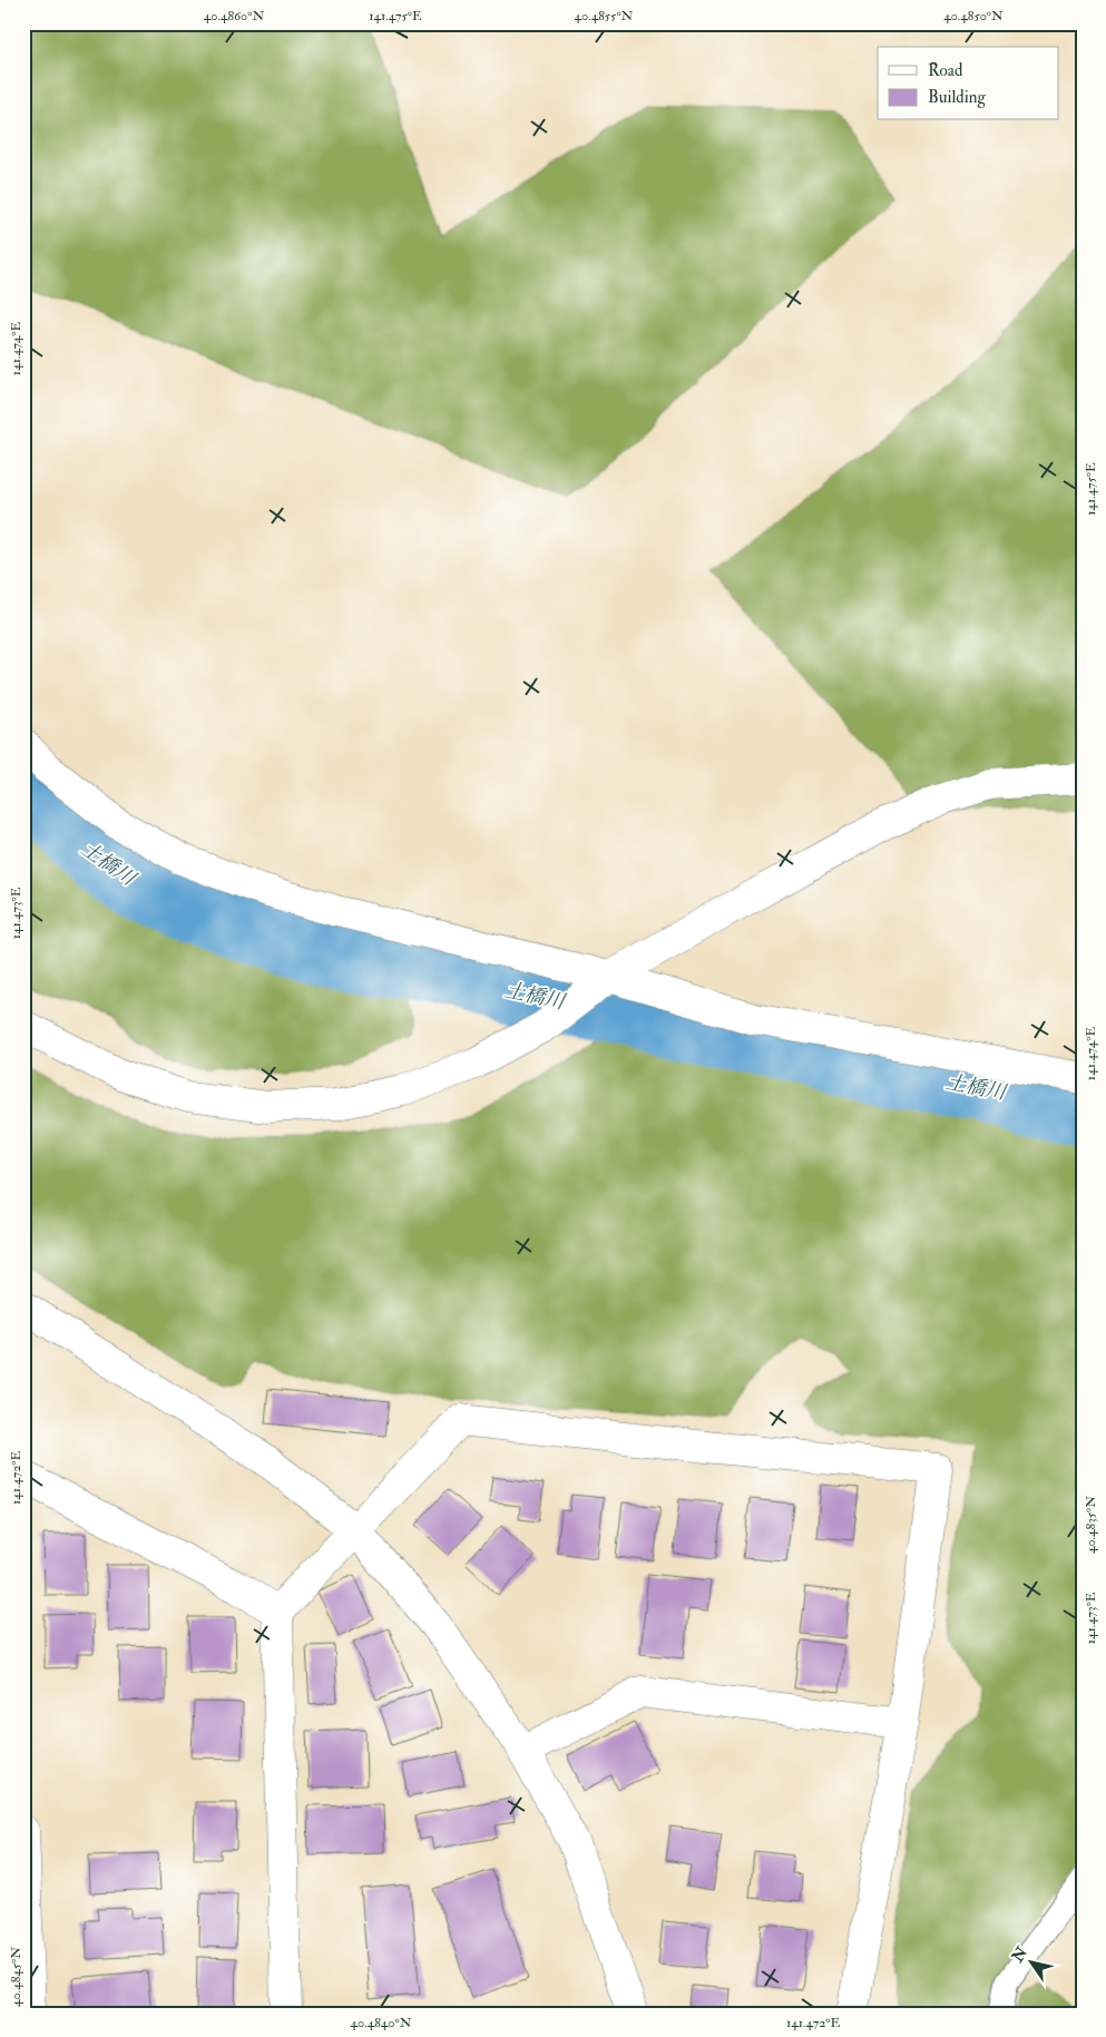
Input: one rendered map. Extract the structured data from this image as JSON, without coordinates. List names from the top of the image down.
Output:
{
  "water": ["土橋川"],
  "legend": ["Road", "Building"],
  "north": "top left",
  "coordinates": [
    "40.4860°N",
    "141.475°E",
    "40.4855°N",
    "40.4850°N",
    "141.474°E",
    "141.473°E",
    "141.472°E",
    "40.4835°N",
    "40.4845°N",
    "40.4840°N"
  ]
}
